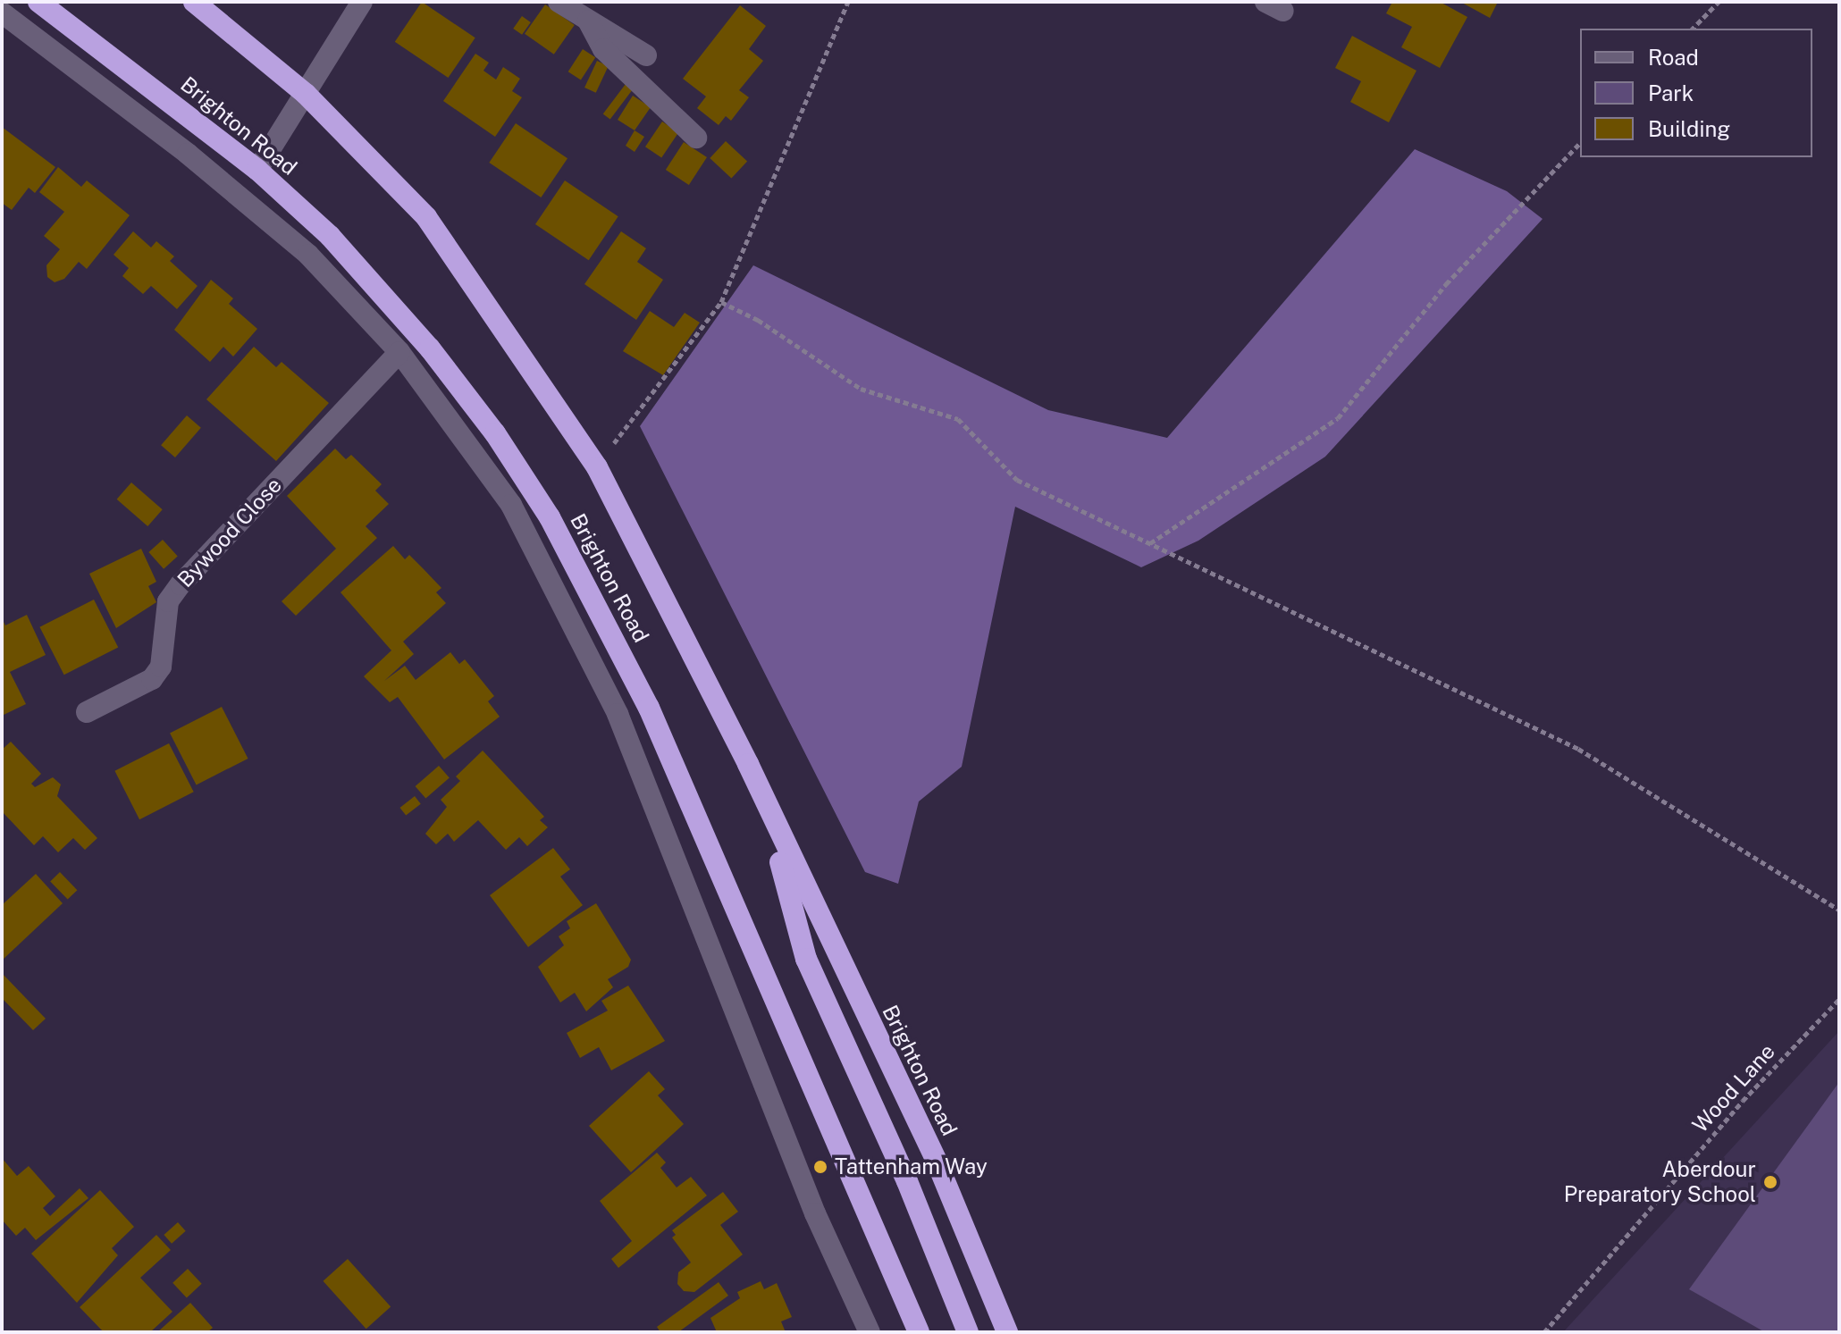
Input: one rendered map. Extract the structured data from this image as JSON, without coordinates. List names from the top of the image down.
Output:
{
  "streets": {
    "highway": ["Brighton Road"],
    "street": ["Bywood Close"],
    "path": ["Wood Lane"]
  },
  "places": ["Tattenham Way", "Aberdour Preparatory School"],
  "legend": ["Road", "Park", "Building"]
}
